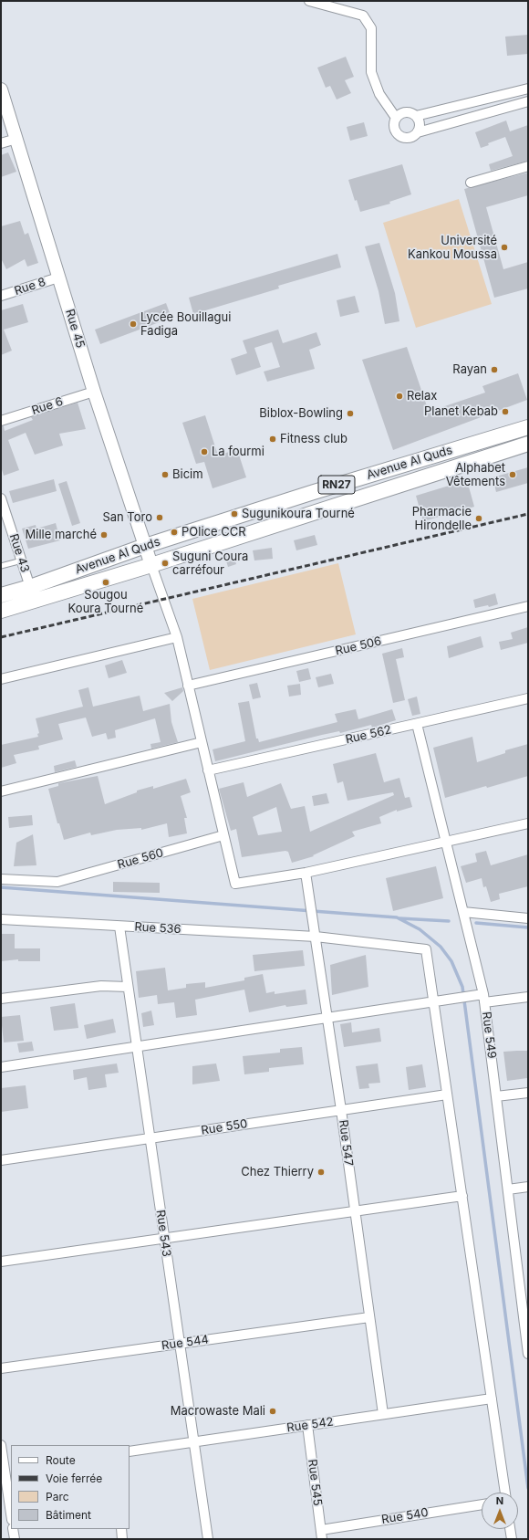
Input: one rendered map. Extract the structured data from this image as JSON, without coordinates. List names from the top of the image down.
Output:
{
  "streets": {
    "main road": ["Avenue Al Quds", "RN27"],
    "street": [
      "Rue 8",
      "Rue 45",
      "Rue 6",
      "Rue 43",
      "Rue 506",
      "Rue 562",
      "Rue 560",
      "Rue 536",
      "Rue 549",
      "Rue 550",
      "Rue 547",
      "Rue 543",
      "Rue 544",
      "Rue 542",
      "Rue 545",
      "Rue 540"
    ]
  },
  "crossings": [
    ["Rue 8", "Rue 45"],
    ["Rue 45", "Rue 6"],
    ["Rue 45", "Avenue Al Quds"],
    ["Avenue Al Quds", "Rue 43"],
    ["Rue 562", "Rue 549"],
    ["Rue 536", "Rue 547"],
    ["Rue 536", "Rue 543"],
    ["Rue 550", "Rue 547"],
    ["Rue 550", "Rue 543"],
    ["Rue 547", "Rue 544"],
    ["Rue 547", "Rue 542"],
    ["Rue 543", "Rue 544"],
    ["Rue 543", "Rue 542"],
    ["Rue 542", "Rue 545"],
    ["Rue 545", "Rue 540"]
  ],
  "places": [
    "Université Kankou Moussa",
    "Lycée Bouillagui Fadiga",
    "Rayan",
    "Relax",
    "Planet Kebab",
    "Biblox-Bowling",
    "Fitness club",
    "La fourmi",
    "Bicim",
    "Alphabet Vêtements",
    "Sugunikoura Tourné",
    "San Toro",
    "Pharmacie Hirondelle",
    "POlice CCR",
    "Mille marché",
    "Suguni Coura carréfour",
    "Sougou Koura Tourné",
    "Chez Thierry",
    "Macrowaste Mali"
  ],
  "legend": [
    "Route",
    "Voie ferrée",
    "Parc",
    "Bâtiment"
  ],
  "north": "top"
}
